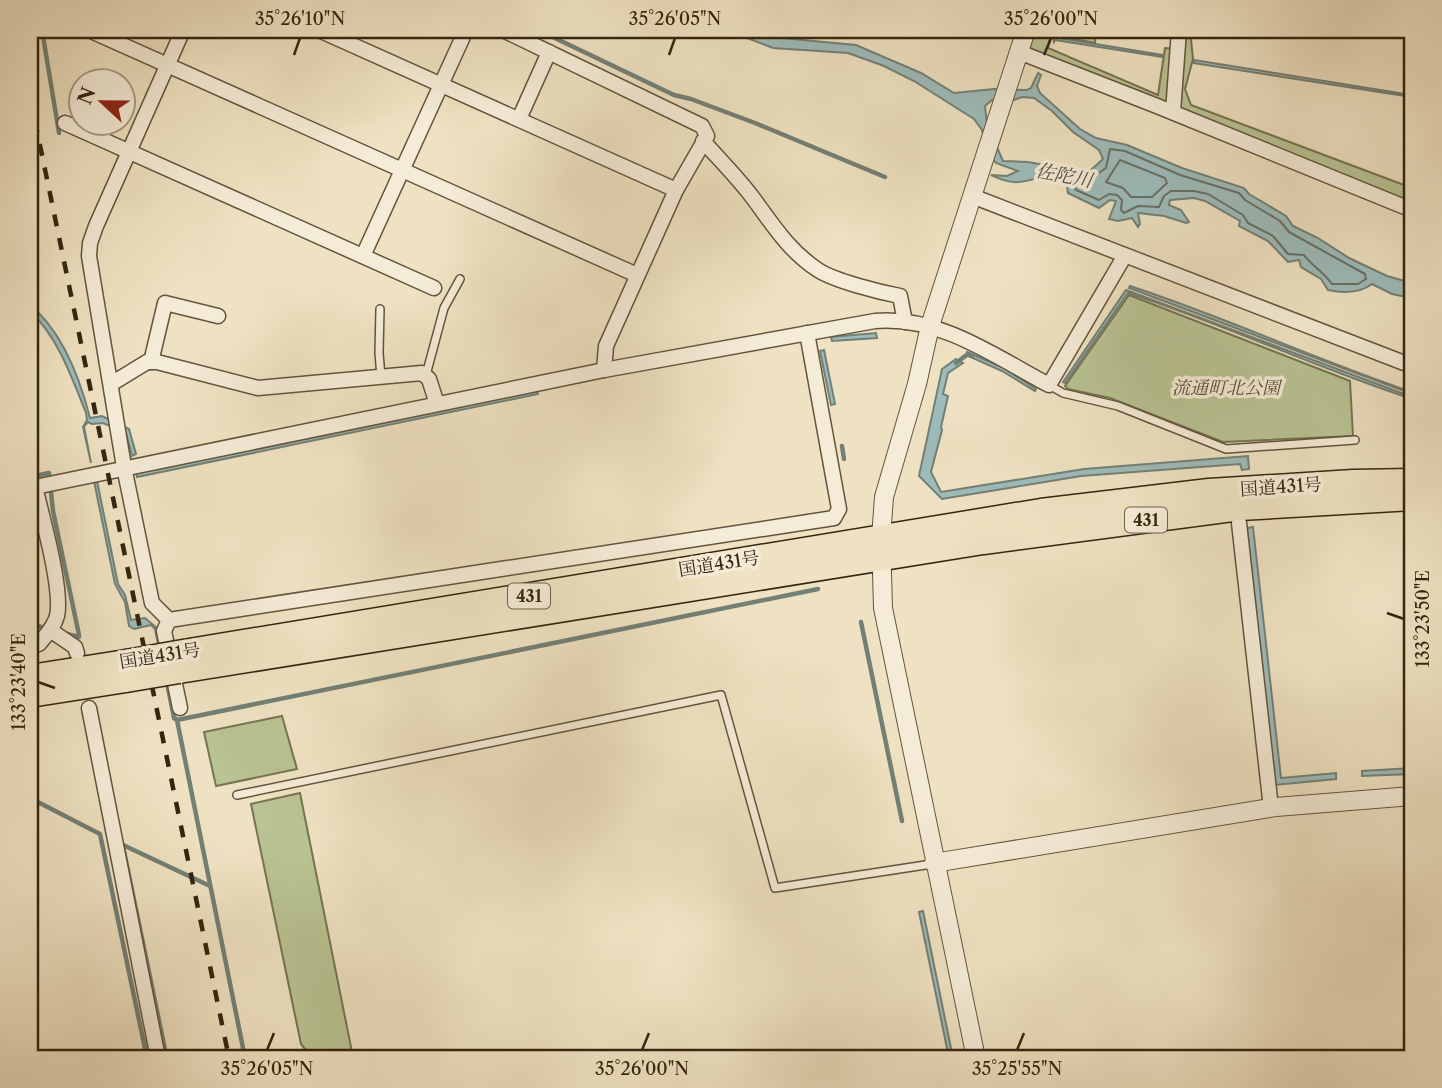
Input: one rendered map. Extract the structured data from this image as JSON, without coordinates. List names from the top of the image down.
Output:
{
  "streets": {
    "highway": ["国道431号", "431"]
  },
  "water": ["佐陀川"],
  "parks": ["流通町北公園"],
  "north": "left",
  "coordinates": [
    "35°26'10\"N",
    "35°26'05\"N",
    "35°26'00\"N",
    "133°23'50\"E",
    "133°23'40\"E",
    "35°25'55\"N"
  ]
}
